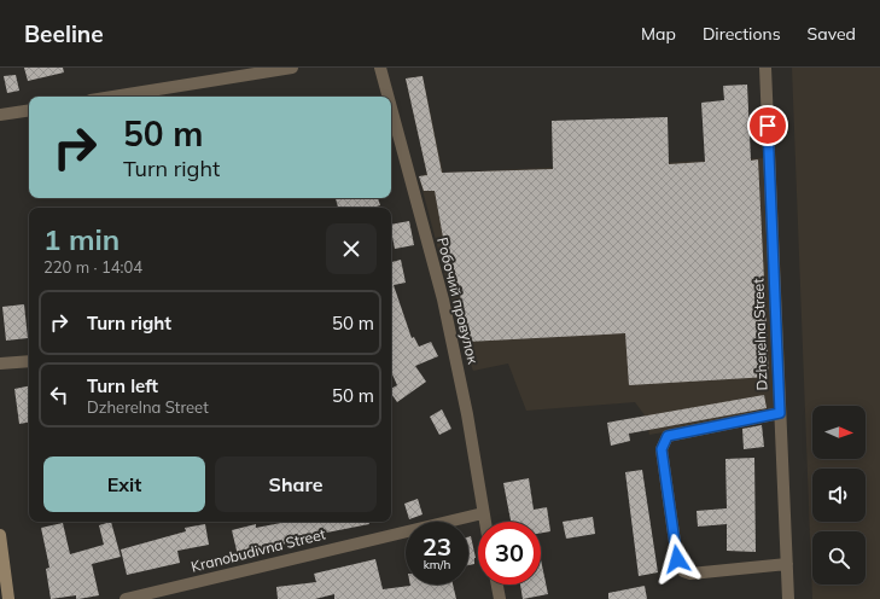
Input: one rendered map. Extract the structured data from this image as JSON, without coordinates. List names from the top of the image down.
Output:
{
  "streets": {
    "street": ["Робочий провулок", "Dzherelna Street", "Kranobudivna Street"]
  },
  "crossings": [
    ["Робочий провулок", "Kranobudivna Street"]
  ],
  "north": "right",
  "page": {
    "header": "Beeline",
    "nav": ["Map", "Directions", "Saved"],
    "turn": ["50 m", "Turn right"],
    "heading": ["1 min", "220 m · 14:04"],
    "list": [
      {
        "name": "Turn right",
        "value": "50 m"
      },
      {
        "name": "Turn left",
        "note": "Dzherelna Street",
        "value": "50 m"
      }
    ],
    "buttons": ["Exit", "Share"],
    "speed": "23 km/h",
    "limit": "30"
  }
}
